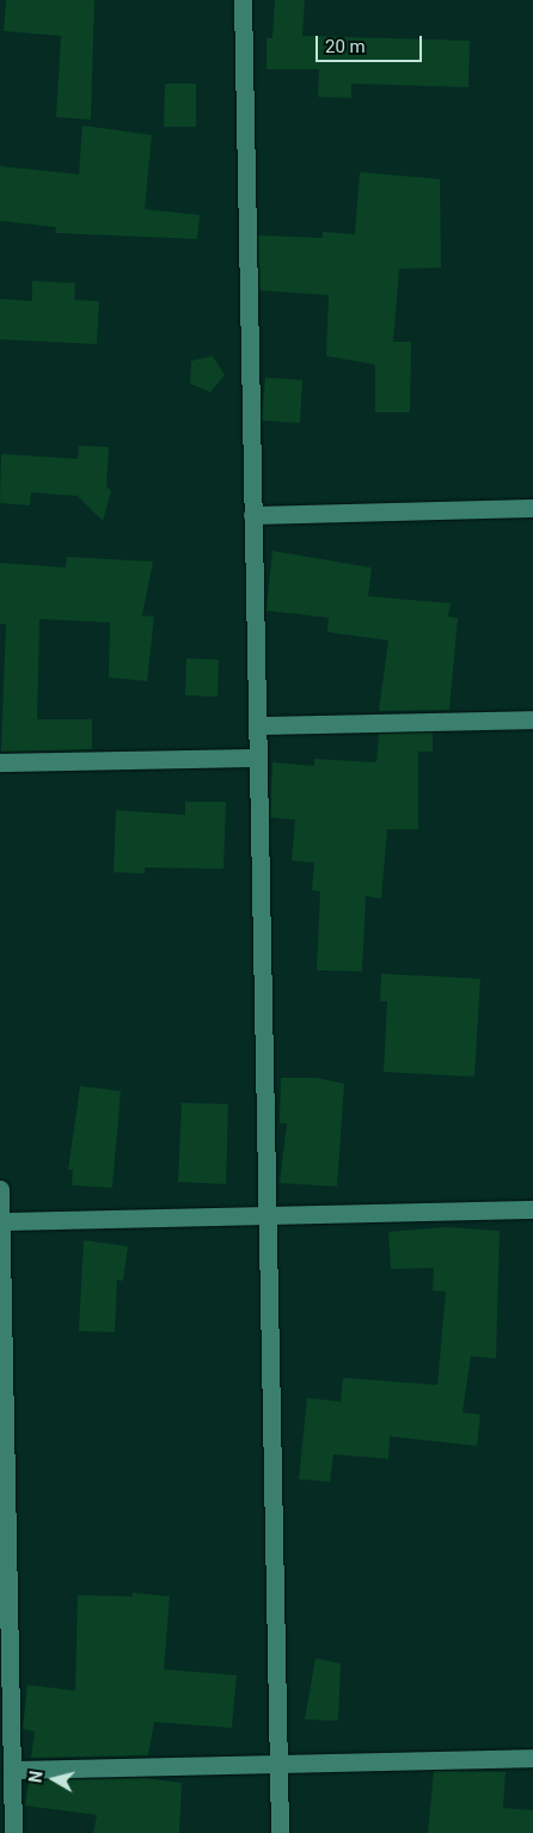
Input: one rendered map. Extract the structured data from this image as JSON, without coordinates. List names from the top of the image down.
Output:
{
  "scale_bar": "20 m",
  "north": "left"
}
